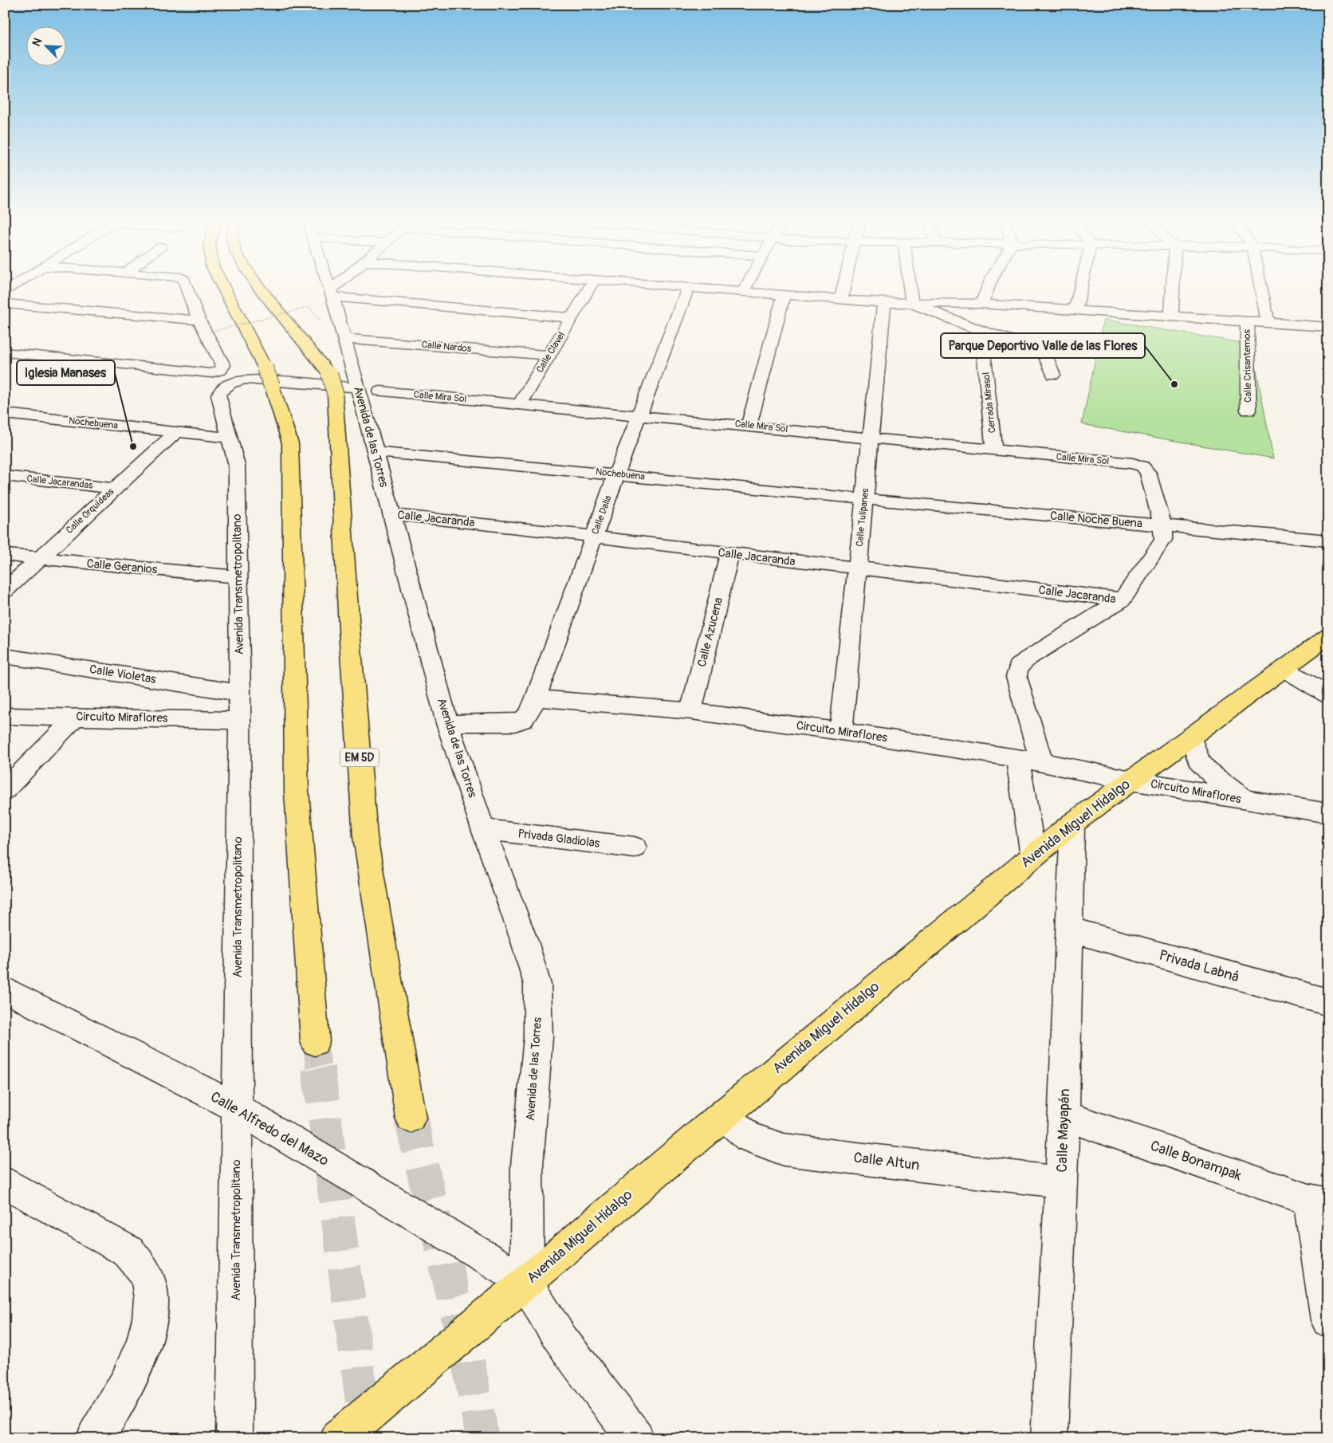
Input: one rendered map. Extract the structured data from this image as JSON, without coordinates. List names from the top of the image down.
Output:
{
  "streets": {
    "main road": ["EM 5D", "Avenida Miguel Hidalgo"],
    "street": [
      "Calle Nardos",
      "Calle Clavel",
      "Calle Crisantemos",
      "Calle Mira Sol",
      "Cerrada Mirasol",
      "Nochebuena",
      "Avenida de las Torres",
      "Calle Jacarandas",
      "Calle Orquídeas",
      "Calle Dalia",
      "Calle Tulipanes",
      "Calle Jacaranda",
      "Calle Noche Buena",
      "Calle Geranios",
      "Avenida Transmetropolitano",
      "Calle Azucena",
      "Calle Violetas",
      "Circuito Miraflores",
      "Privada Gladiolas",
      "Privada Labná",
      "Calle Alfredo del Mazo",
      "Calle Mayapán",
      "Calle Bonampak",
      "Calle Altun"
    ]
  },
  "crossings": [
    ["Calle Nardos", "Calle Clavel"],
    ["Calle Nardos", "Avenida de las Torres"],
    ["Calle Clavel", "Calle Mira Sol"],
    ["Calle Mira Sol", "Cerrada Mirasol"],
    ["Calle Mira Sol", "Calle Dalia"],
    ["Calle Mira Sol", "Calle Tulipanes"],
    ["Calle Mira Sol", "Calle Noche Buena"],
    ["Nochebuena", "Avenida de las Torres"],
    ["Nochebuena", "Calle Orquídeas"],
    ["Nochebuena", "Calle Dalia"],
    ["Nochebuena", "Calle Tulipanes"],
    ["Nochebuena", "Calle Noche Buena"],
    ["Nochebuena", "Avenida Transmetropolitano"],
    ["Avenida de las Torres", "Calle Jacaranda"],
    ["Avenida de las Torres", "Avenida Transmetropolitano"],
    ["Avenida de las Torres", "Avenida Miguel Hidalgo"],
    ["Avenida de las Torres", "Privada Gladiolas"],
    ["Avenida de las Torres", "Calle Alfredo del Mazo"],
    ["Calle Jacarandas", "Calle Orquídeas"],
    ["Calle Orquídeas", "Calle Geranios"],
    ["Calle Dalia", "Calle Jacaranda"],
    ["Calle Dalia", "Circuito Miraflores"],
    ["Calle Tulipanes", "Calle Jacaranda"],
    ["Calle Tulipanes", "Calle Noche Buena"],
    ["Calle Tulipanes", "Circuito Miraflores"],
    ["Calle Jacaranda", "Calle Azucena"],
    ["Calle Geranios", "Avenida Transmetropolitano"],
    ["Avenida Transmetropolitano", "Calle Violetas"],
    ["Avenida Transmetropolitano", "Circuito Miraflores"],
    ["Avenida Transmetropolitano", "Calle Alfredo del Mazo"],
    ["Calle Azucena", "Circuito Miraflores"],
    ["Circuito Miraflores", "Avenida Miguel Hidalgo"],
    ["Avenida Miguel Hidalgo", "Calle Alfredo del Mazo"],
    ["Avenida Miguel Hidalgo", "Calle Mayapán"],
    ["Avenida Miguel Hidalgo", "Calle Altun"],
    ["Privada Labná", "Calle Mayapán"],
    ["Calle Mayapán", "Calle Bonampak"],
    ["Calle Mayapán", "Calle Altun"]
  ],
  "places": ["Parque Deportivo Valle de las Flores", "Iglesia Manases"],
  "north": "top left"
}
